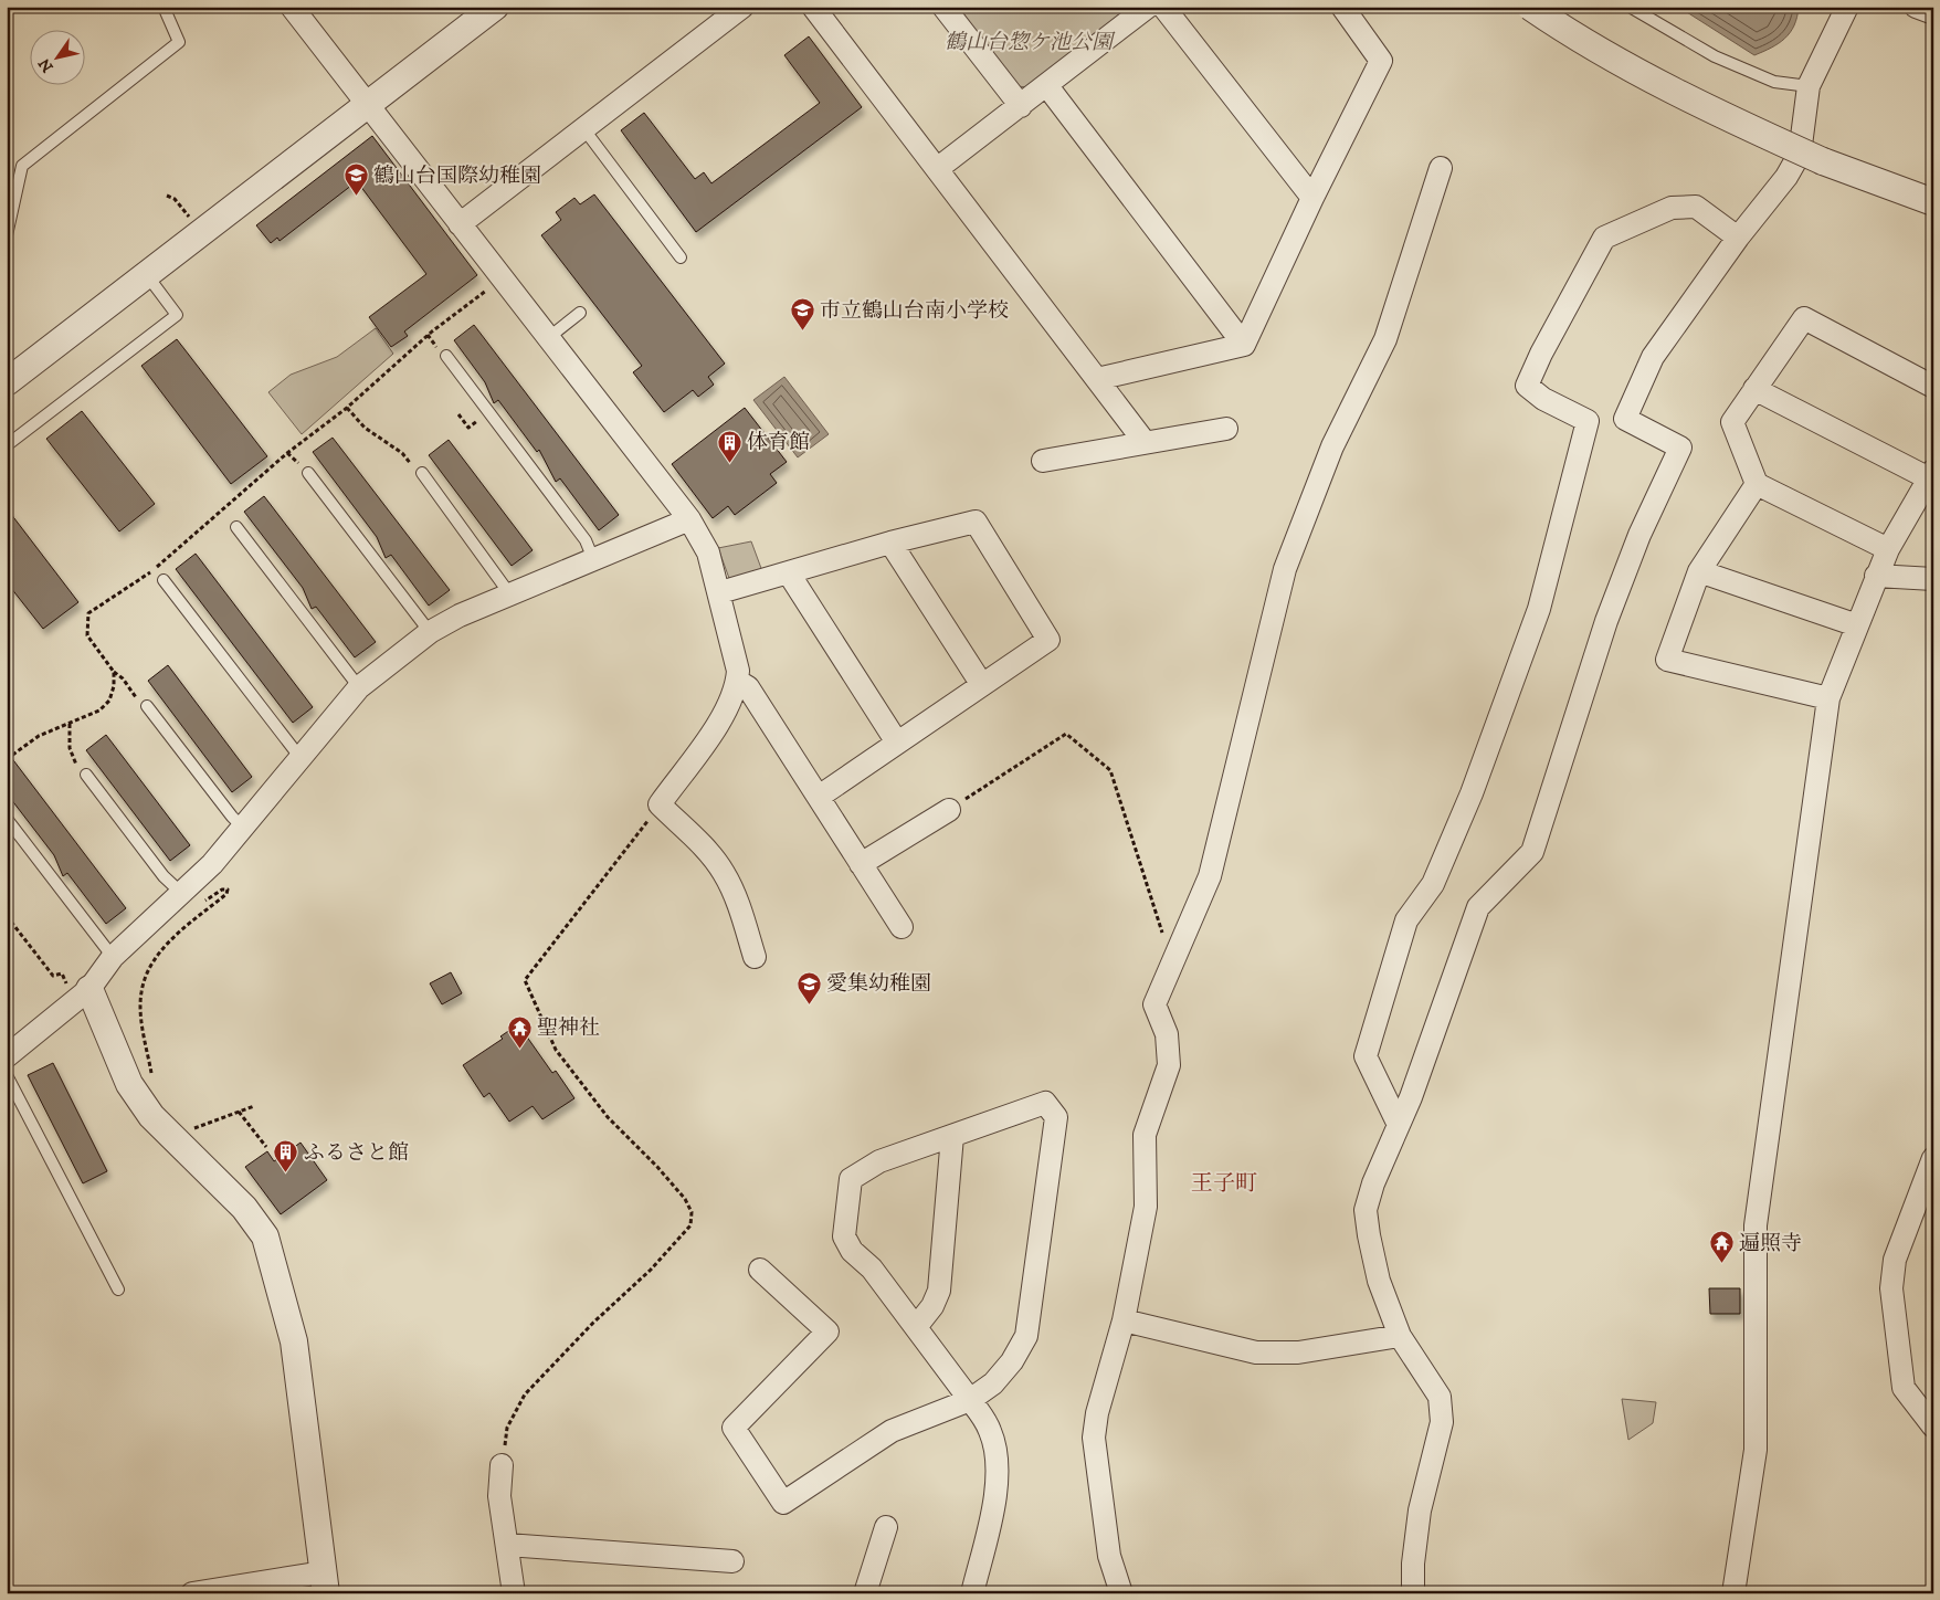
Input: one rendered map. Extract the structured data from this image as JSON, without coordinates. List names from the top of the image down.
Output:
{
  "districts": ["王子町"],
  "parks": ["鶴山台惣ケ池公園"],
  "places": {
    "school or university": ["鶴山台国際幼稚園", "市立鶴山台南小学校", "愛集幼稚園"],
    "building": ["体育館", "ふるさと館"],
    "temple": ["聖神社", "遍照寺"]
  },
  "north": "bottom left"
}
